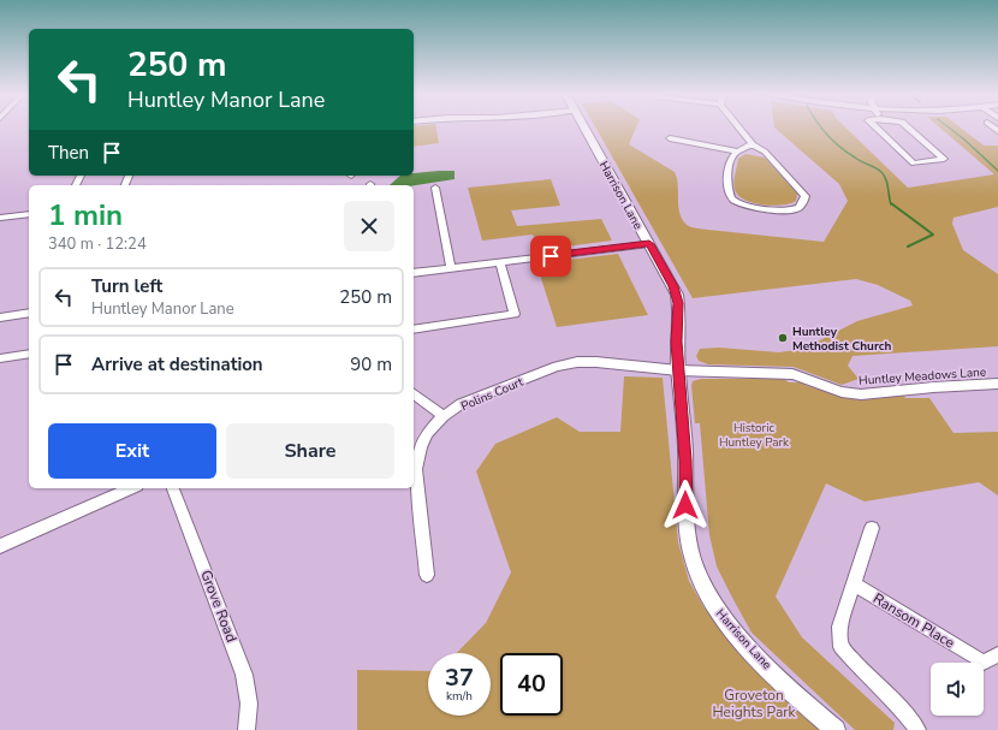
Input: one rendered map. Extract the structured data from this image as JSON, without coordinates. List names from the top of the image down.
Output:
{
  "streets": {
    "street": [
      "Harrison Lane",
      "Huntley Meadows Lane",
      "Polins Court",
      "Grove Road",
      "Ransom Place"
    ]
  },
  "crossings": [
    ["Harrison Lane", "Huntley Meadows Lane"],
    ["Harrison Lane", "Polins Court"],
    ["Huntley Meadows Lane", "Polins Court"]
  ],
  "parks": ["Historic Huntley Park", "Groveton Heights Park"],
  "places": ["Huntley Methodist Church"],
  "page": {
    "turn": ["250 m", "Huntley Manor Lane"],
    "then": "Then",
    "heading": ["1 min", "340 m · 12:24"],
    "list": [
      {
        "name": "Turn left",
        "note": "Huntley Manor Lane",
        "value": "250 m"
      },
      {
        "name": "Arrive at destination",
        "value": "90 m"
      }
    ],
    "buttons": ["Exit", "Share"],
    "speed": "37 km/h",
    "limit": "40"
  }
}
